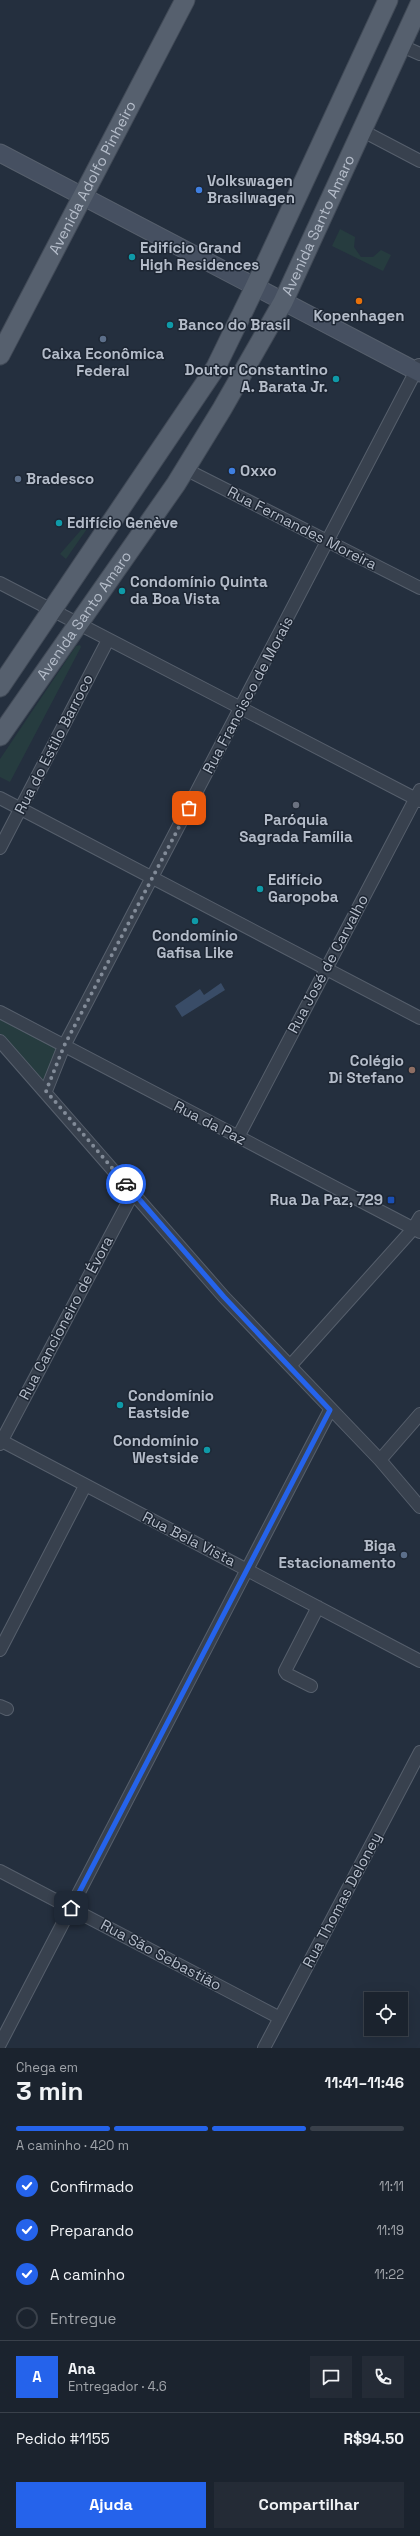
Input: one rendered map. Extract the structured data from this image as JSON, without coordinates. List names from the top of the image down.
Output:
{
  "streets": {
    "main road": ["Avenida Adolfo Pinheiro", "Avenida Santo Amaro"],
    "street": [
      "Rua Fernandes Moreira",
      "Rua Francisco de Morais",
      "Rua do Estilo Barroco",
      "Rua José de Carvalho",
      "Rua da Paz",
      "Rua Cancioneiro de Évora",
      "Rua Bela Vista",
      "Rua Thomas Deloney",
      "Rua São Sebastião"
    ]
  },
  "crossings": [
    ["Avenida Santo Amaro", "Rua Fernandes Moreira"],
    ["Rua Fernandes Moreira", "Rua Francisco de Morais"],
    ["Rua Francisco de Morais", "Rua da Paz"],
    ["Rua José de Carvalho", "Rua da Paz"],
    ["Rua Cancioneiro de Évora", "Rua Bela Vista"],
    ["Rua Thomas Deloney", "Rua São Sebastião"]
  ],
  "places": {
    "other": [
      "Volkswagen Brasilwagen",
      "Edifício Grand High Residences",
      "Kopenhagen",
      "Banco do Brasil",
      "Caixa Econômica Federal",
      "Doutor Constantino A. Barata Jr.",
      "Oxxo",
      "Bradesco",
      "Edifício Genève",
      "Condomínio Quinta da Boa Vista",
      "Paróquia Sagrada Família",
      "Edifício Garopoba",
      "Condomínio Gafisa Like",
      "Colégio Di Stefano",
      "Condomínio Eastside",
      "Condomínio Westside",
      "Biga Estacionamento"
    ],
    "transit": ["Rua Da Paz, 729"]
  },
  "page": {
    "heading": ["3 min", "Chega em", "11:41–11:46"],
    "panel": [
      "Ana",
      "Entregador · 4.6",
      "Pedido #1155",
      "R$94.50"
    ],
    "bar": "A caminho · 420 m",
    "list": [
      ["Confirmado", "11:11"],
      ["Preparando", "11:19"],
      ["A caminho", "11:22"],
      "Entregue"
    ],
    "round": "A",
    "buttons": ["Ajuda", "Compartilhar"]
  }
}
